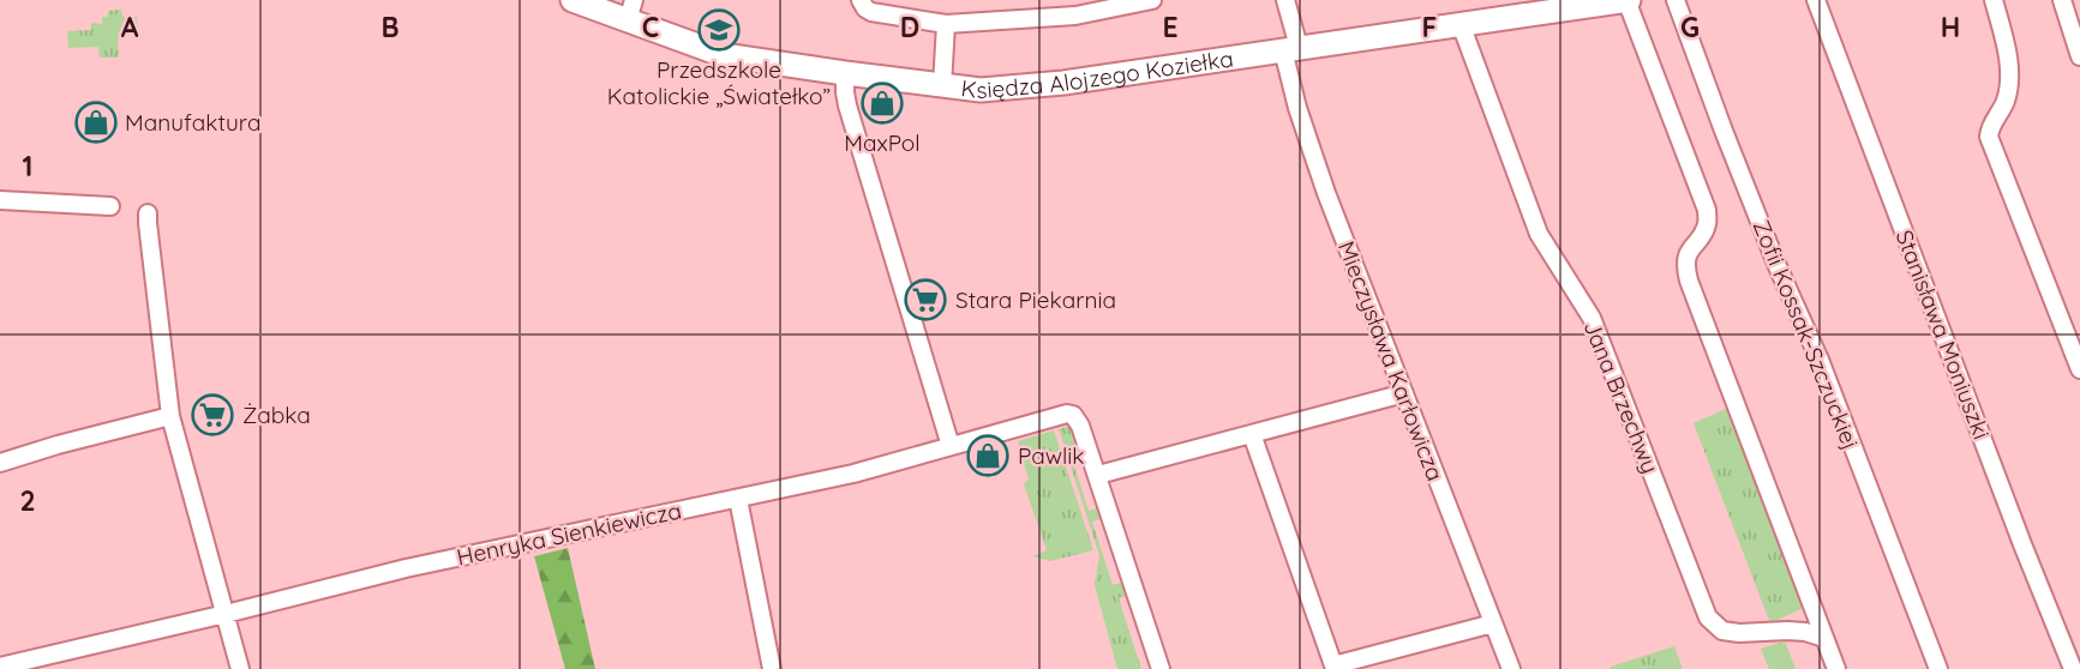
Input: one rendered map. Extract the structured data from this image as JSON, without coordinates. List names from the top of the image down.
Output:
{
  "streets": {
    "street": [
      "Księdza Alojzego Koziełka",
      "Zofii Kossak-Szczuckiej",
      "Stanisława Moniuszki",
      "Mieczysława Karłowicza",
      "Jana Brzechwy",
      "Henryka Sienkiewicza"
    ]
  },
  "crossings": [
    ["Księdza Alojzego Koziełka", "Mieczysława Karłowicza"],
    ["Księdza Alojzego Koziełka", "Jana Brzechwy"]
  ],
  "places": {
    "school or university": ["Przedszkole Katolickie „Światełko”"],
    "shop": ["MaxPol", "Manufaktura", "Pawlik"],
    "supermarket": ["Stara Piekarnia", "Żabka"]
  },
  "grid": {
    "columns": [
      "A",
      "B",
      "C",
      "D",
      "E",
      "F",
      "G",
      "H"
    ],
    "rows": ["1", "2"]
  }
}
